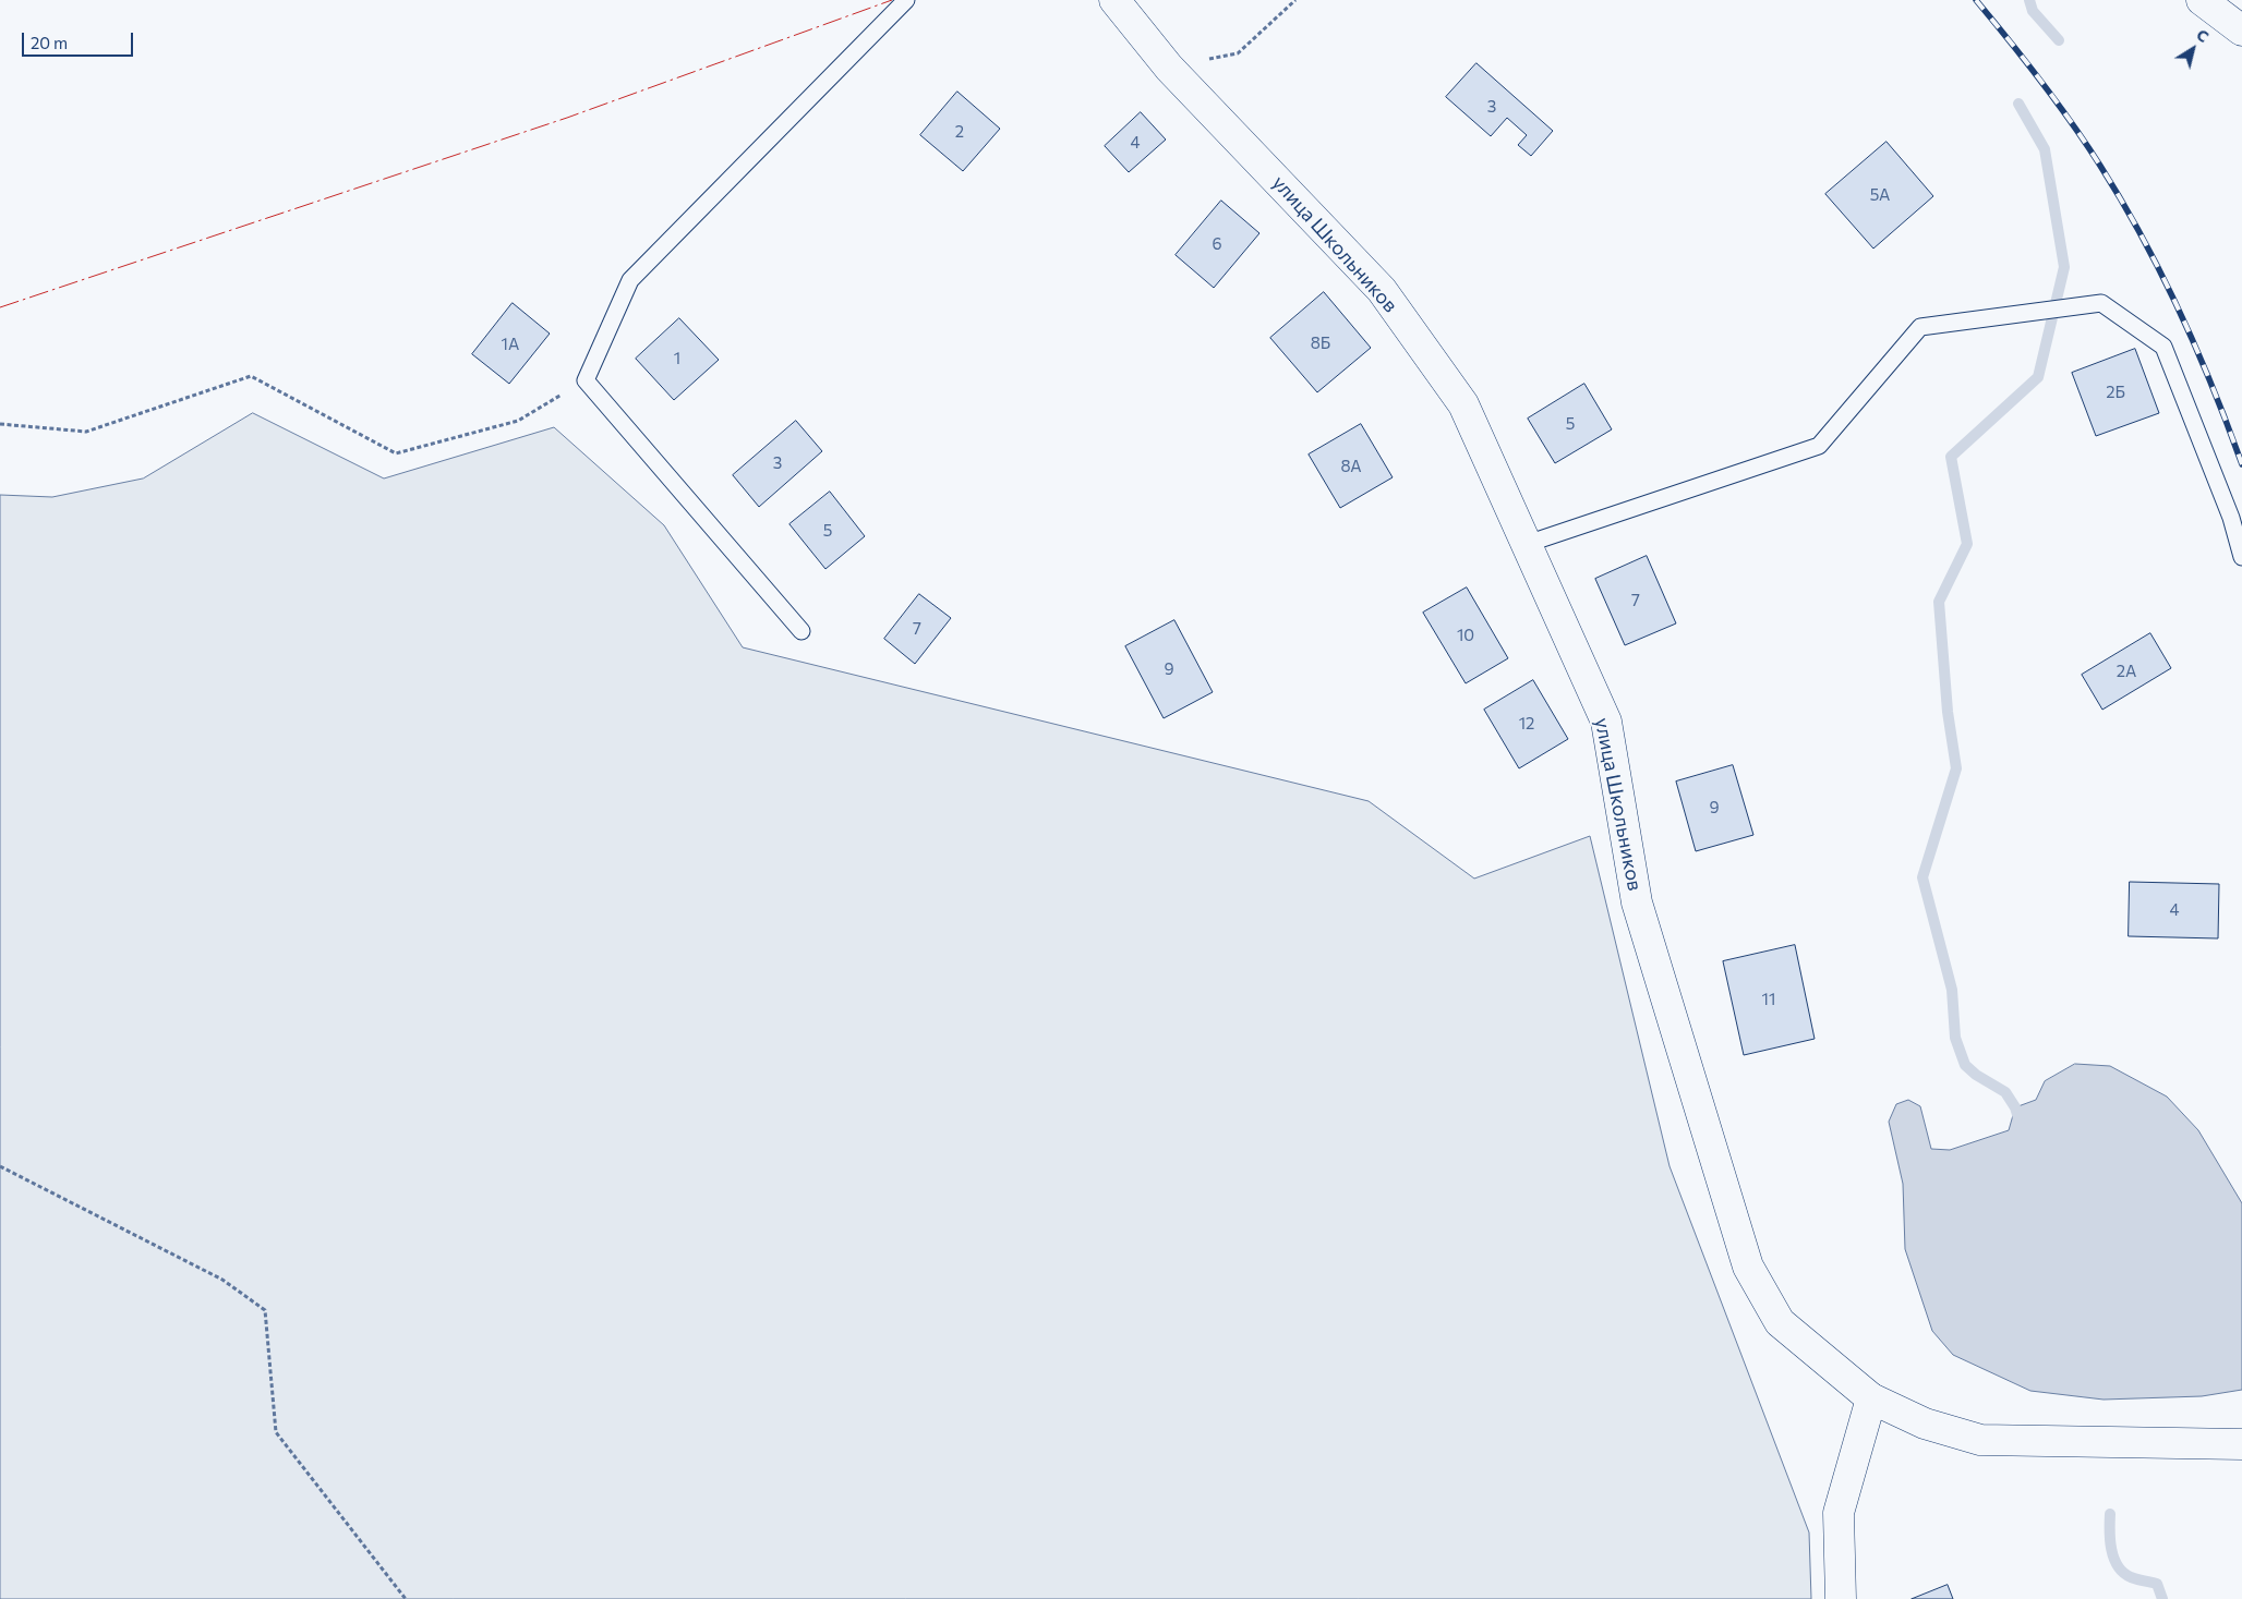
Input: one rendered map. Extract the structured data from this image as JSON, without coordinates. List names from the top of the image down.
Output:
{
  "streets": {
    "street": ["улица Школьников"]
  },
  "house_numbers": [
    "3",
    "2",
    "4",
    "5А",
    "6",
    "8Б",
    "1А",
    "1",
    "2Б",
    "5",
    "3",
    "8А",
    "5",
    "7",
    "7",
    "10",
    "9",
    "2А",
    "12",
    "9",
    "4",
    "11"
  ],
  "scale_bar": "20 m",
  "north": "top right"
}
